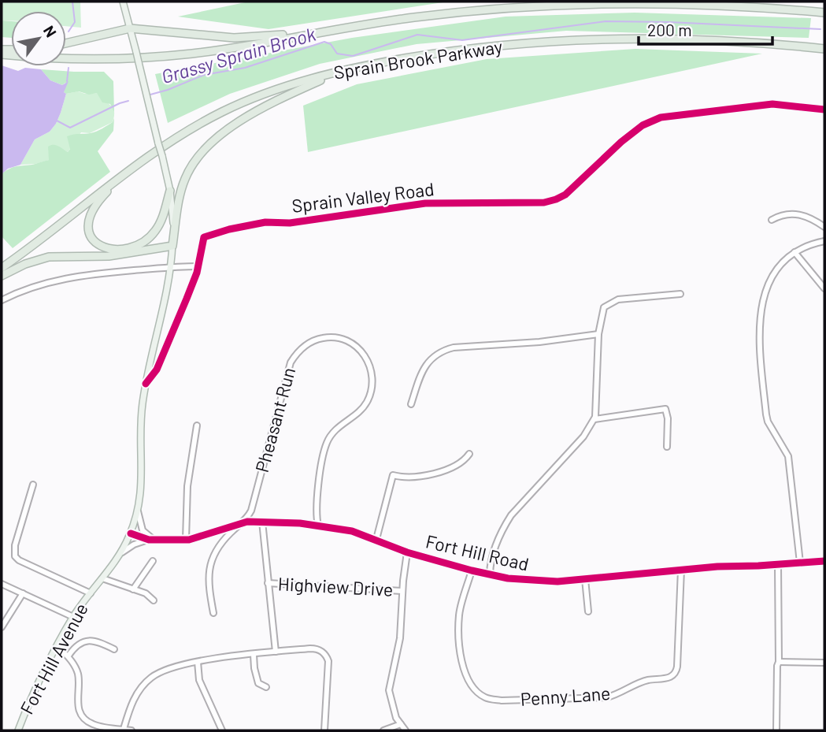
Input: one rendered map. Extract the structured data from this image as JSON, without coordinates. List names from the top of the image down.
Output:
{
  "streets": {
    "highway": ["Sprain Brook Parkway"],
    "main road": ["Fort Hill Avenue"],
    "street": [
      "Sprain Valley Road",
      "Pheasant Run",
      "Fort Hill Road",
      "Highview Drive",
      "Penny Lane"
    ]
  },
  "crossings": [
    ["Pheasant Run", "Fort Hill Road"],
    ["Fort Hill Road", "Fort Hill Avenue"],
    ["Fort Hill Road", "Penny Lane"]
  ],
  "water": ["Grassy Sprain Brook"],
  "scale_bar": "200 m",
  "north": "top right"
}
